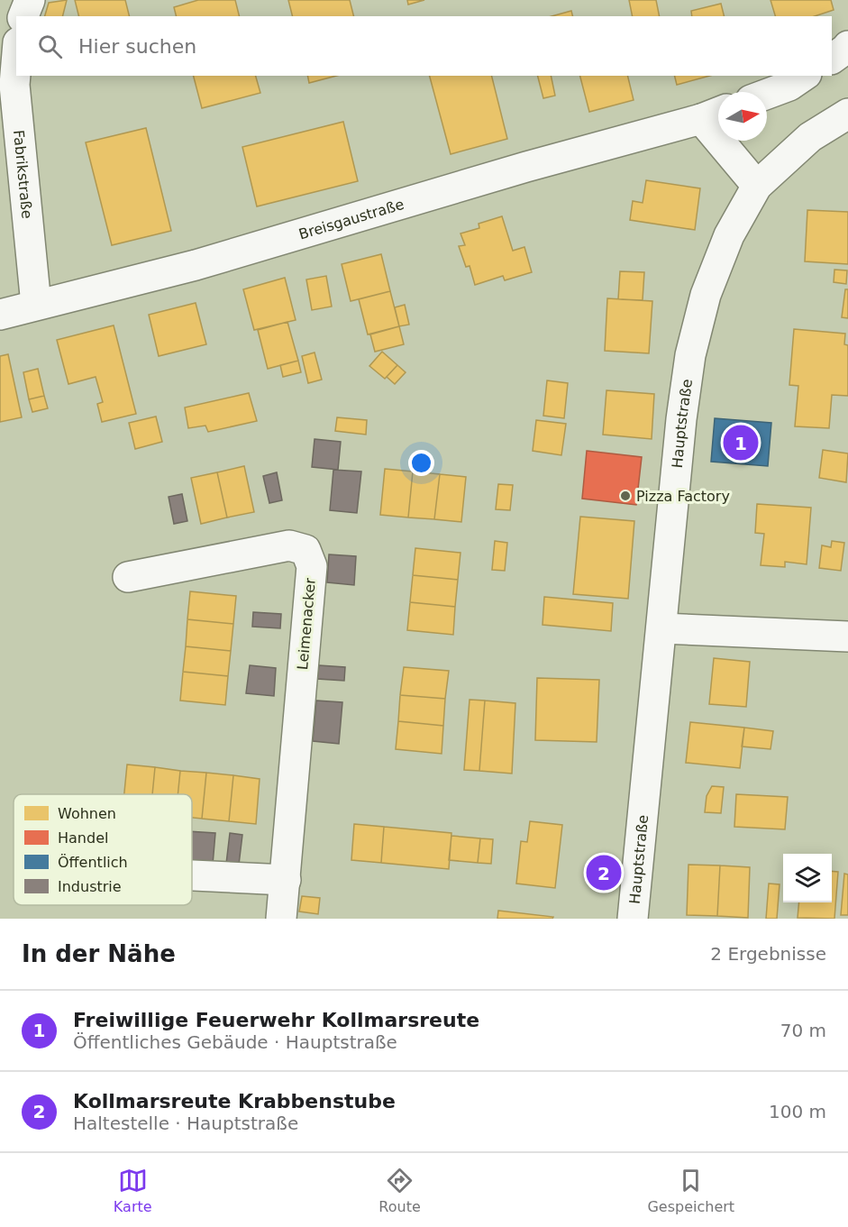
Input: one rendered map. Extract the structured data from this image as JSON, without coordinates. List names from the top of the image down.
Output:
{
  "streets": {
    "street": [
      "Fabrikstraße",
      "Breisgaustraße",
      "Hauptstraße",
      "Leimenacker"
    ]
  },
  "crossings": [
    ["Fabrikstraße", "Breisgaustraße"],
    ["Breisgaustraße", "Hauptstraße"]
  ],
  "places": ["Pizza Factory"],
  "legend": [
    "Wohnen",
    "Handel",
    "Öffentlich",
    "Industrie"
  ],
  "north": "right",
  "page": {
    "search": "Hier suchen",
    "pins": ["1", "2"],
    "heading": ["In der Nähe", "2 Ergebnisse"],
    "list": [
      {
        "mark": "1",
        "name": "Freiwillige Feuerwehr Kollmarsreute",
        "note": "Öffentliches Gebäude · Hauptstraße",
        "value": "70 m"
      },
      {
        "mark": "2",
        "name": "Kollmarsreute Krabbenstube",
        "note": "Haltestelle · Hauptstraße",
        "value": "100 m"
      }
    ],
    "nav": ["Karte", "Route", "Gespeichert"]
  }
}
